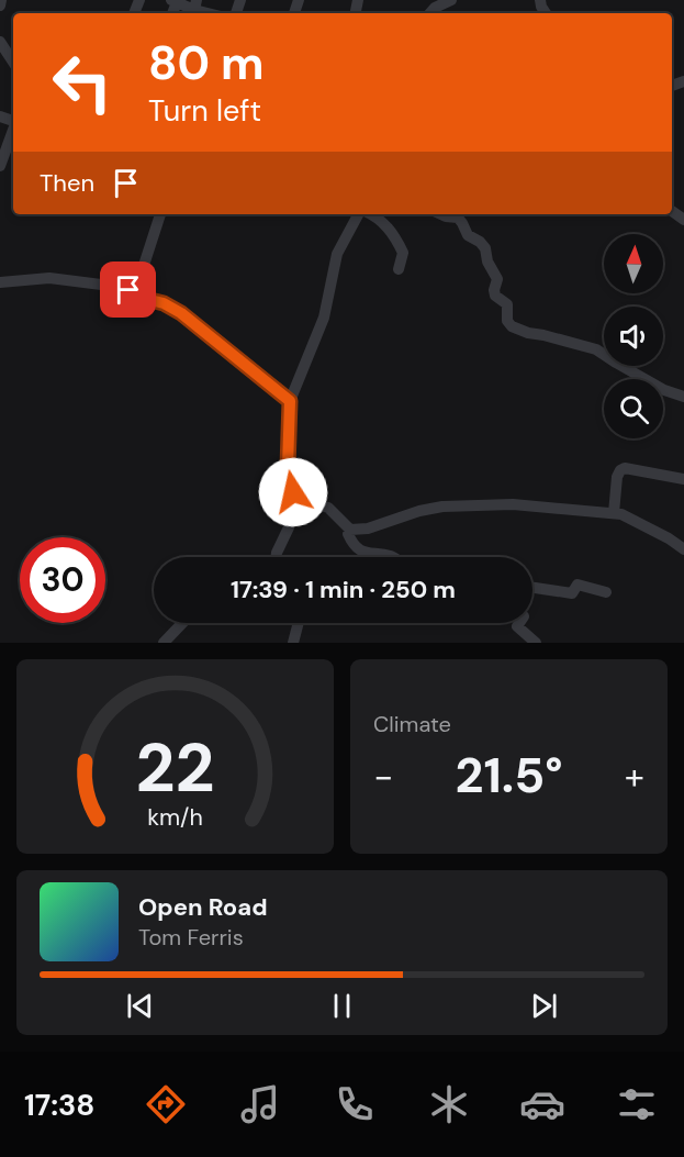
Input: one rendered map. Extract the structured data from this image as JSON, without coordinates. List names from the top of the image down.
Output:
{
  "north": "top",
  "page": {
    "turn": ["80 m", "Turn left"],
    "then": "Then",
    "limit": "30",
    "trip": "17:39 · 1 min · 250 m",
    "tile": "Climate",
    "heat": ["−", "21.5°", "+"],
    "song": ["Open Road", "Tom Ferris"],
    "tabs": "17:38",
    "gauge": ["22", "km/h"]
  }
}
